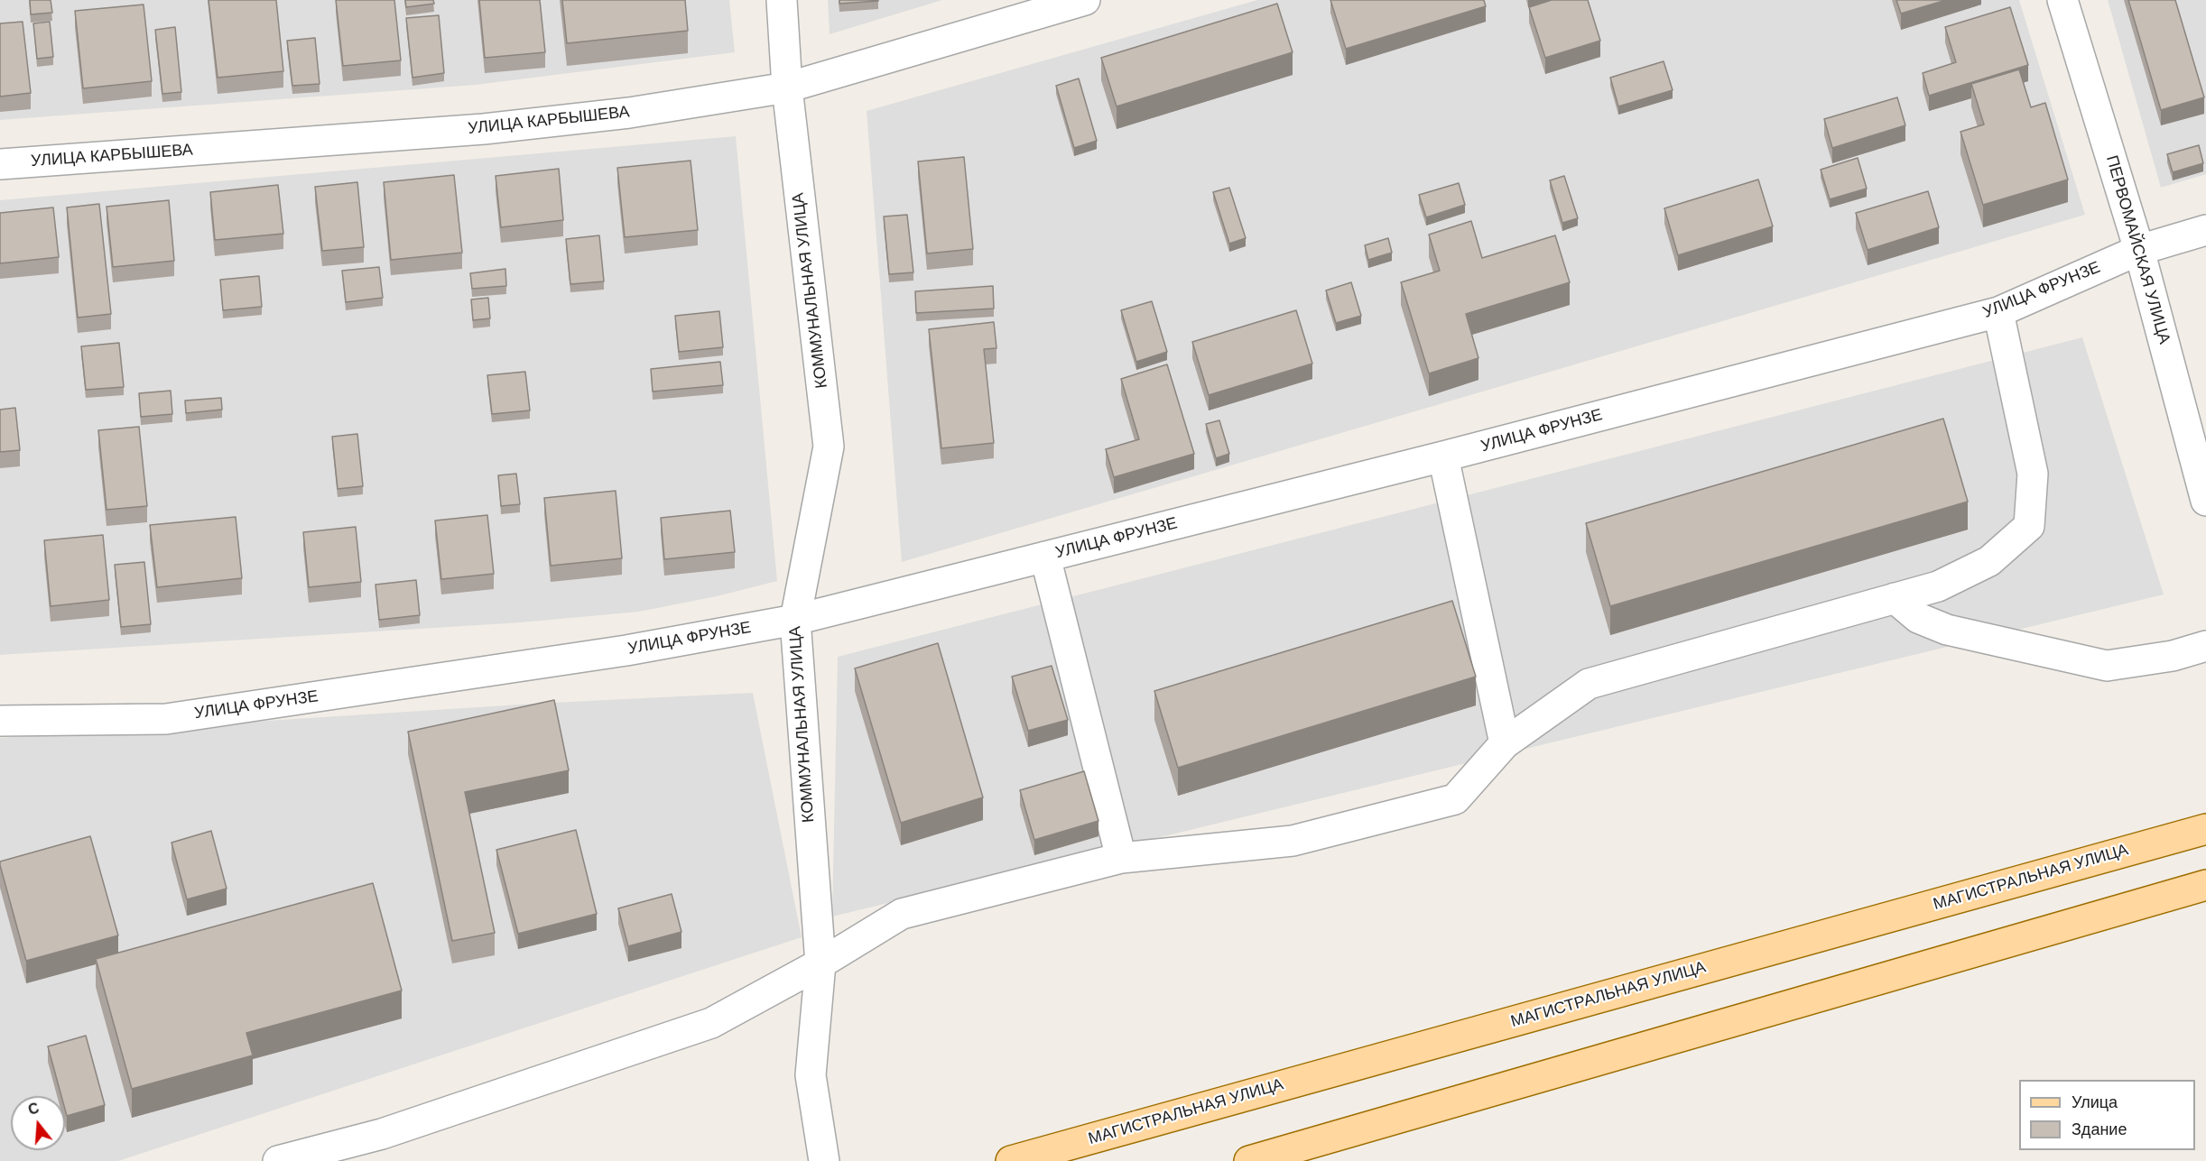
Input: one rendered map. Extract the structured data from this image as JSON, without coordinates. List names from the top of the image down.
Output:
{
  "streets": {
    "main road": ["МАГИСТРАЛЬНАЯ УЛИЦА"],
    "street": [
      "УЛИЦА КАРБЫШЕВА",
      "ПЕРВОМАЙСКАЯ УЛИЦА",
      "КОММУНАЛЬНАЯ УЛИЦА",
      "УЛИЦА ФРУНЗЕ"
    ]
  },
  "crossings": [
    ["УЛИЦА КАРБЫШЕВА", "КОММУНАЛЬНАЯ УЛИЦА"],
    ["ПЕРВОМАЙСКАЯ УЛИЦА", "УЛИЦА ФРУНЗЕ"],
    ["КОММУНАЛЬНАЯ УЛИЦА", "УЛИЦА ФРУНЗЕ"]
  ],
  "legend": ["Улица", "Здание"],
  "north": "top"
}
